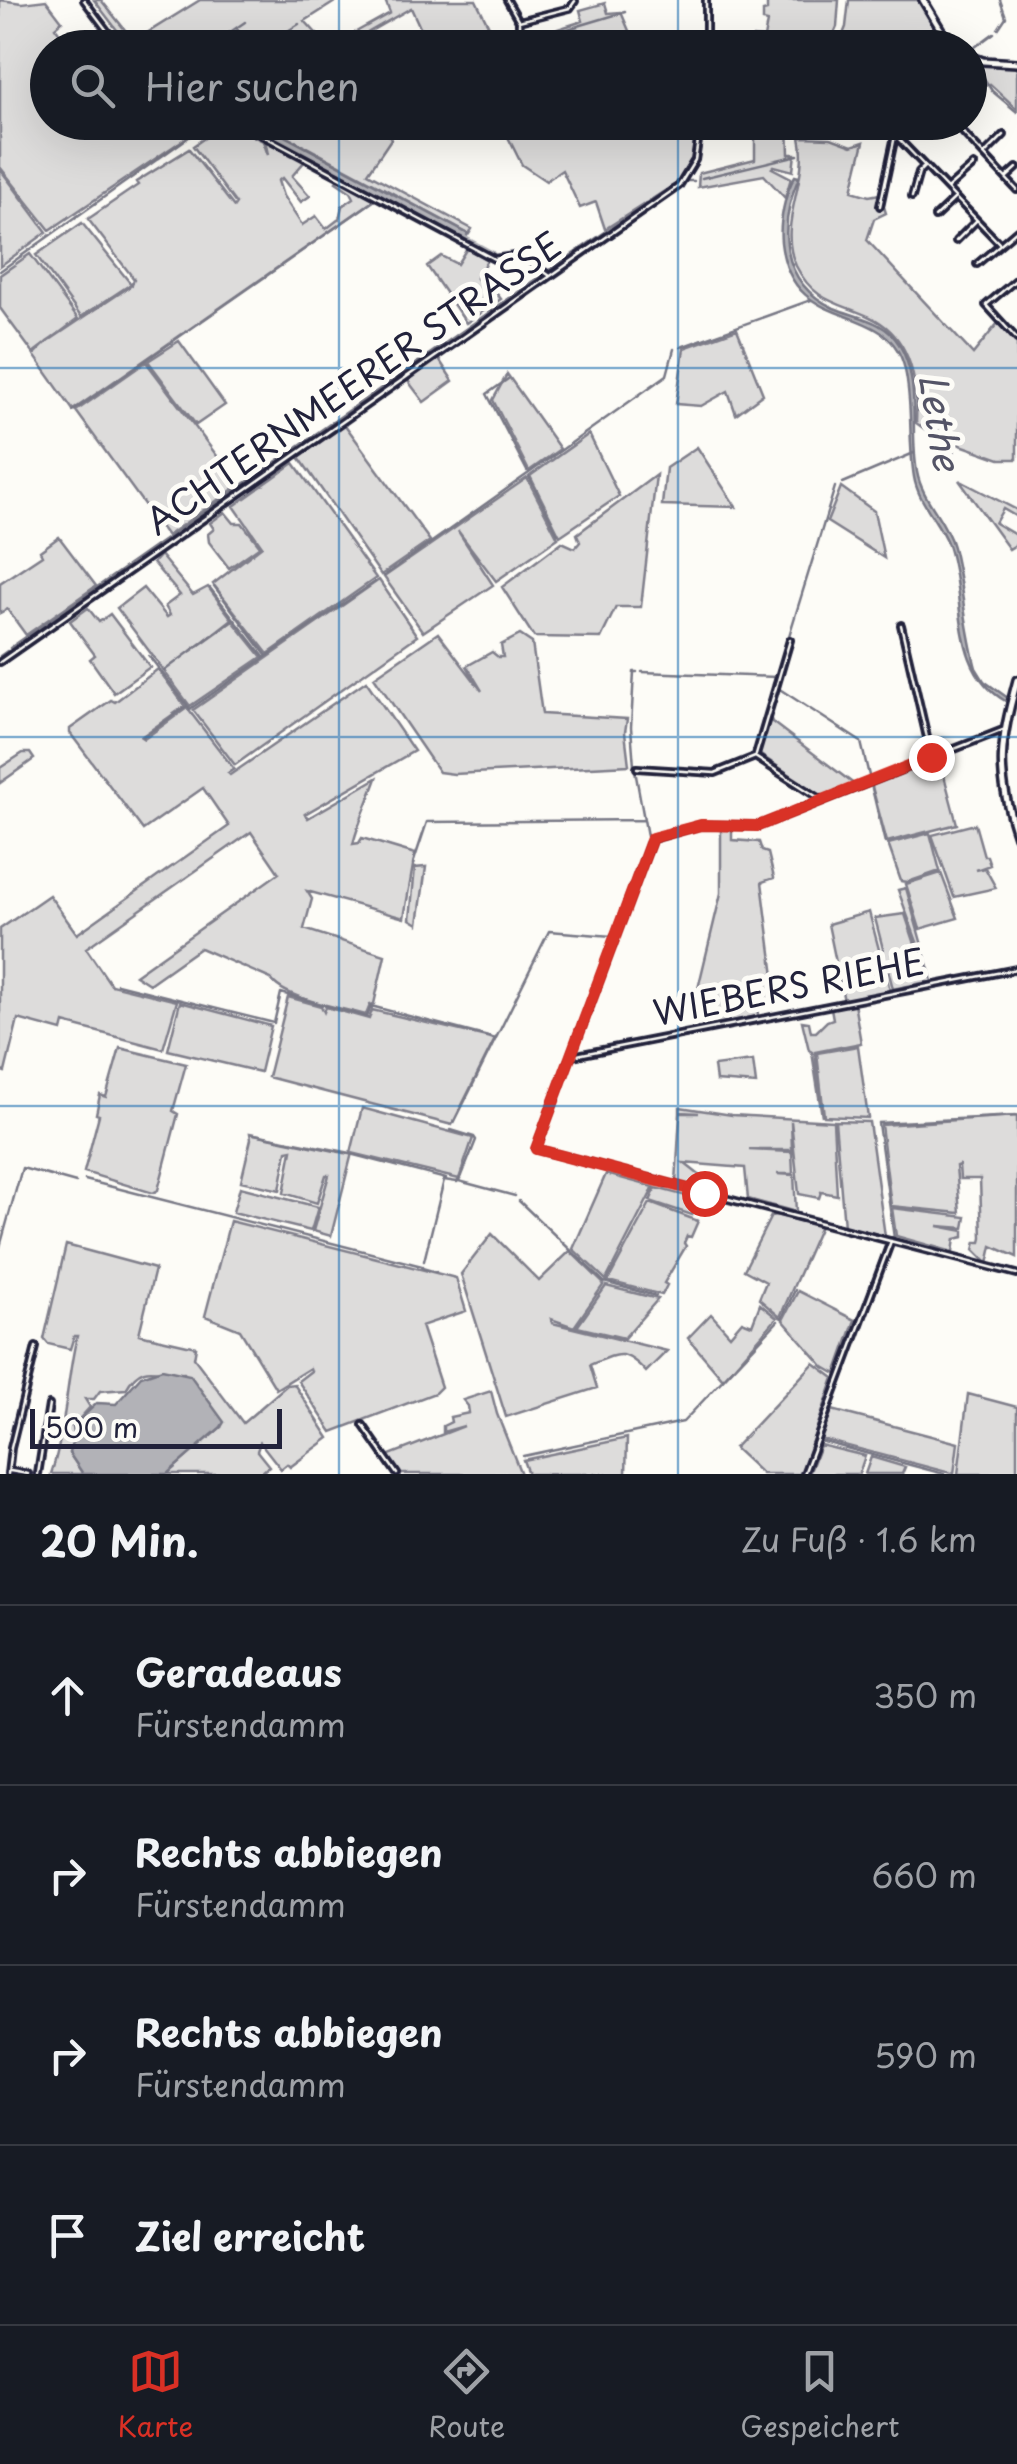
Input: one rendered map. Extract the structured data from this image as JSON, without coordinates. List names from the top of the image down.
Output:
{
  "streets": {
    "street": ["ACHTERNMEERER STRASSE", "WIEBERS RIEHE"]
  },
  "water": ["Lethe"],
  "scale_bar": "500 m",
  "page": {
    "search": "Hier suchen",
    "scale": "500 m",
    "heading": ["20 Min.", "Zu Fuß · 1.6 km"],
    "list": [
      ["Geradeaus", "Fürstendamm", "350 m"],
      ["Rechts abbiegen", "Fürstendamm", "660 m"],
      ["Rechts abbiegen", "Fürstendamm", "590 m"],
      "Ziel erreicht"
    ],
    "nav": ["Karte", "Route", "Gespeichert"]
  }
}
